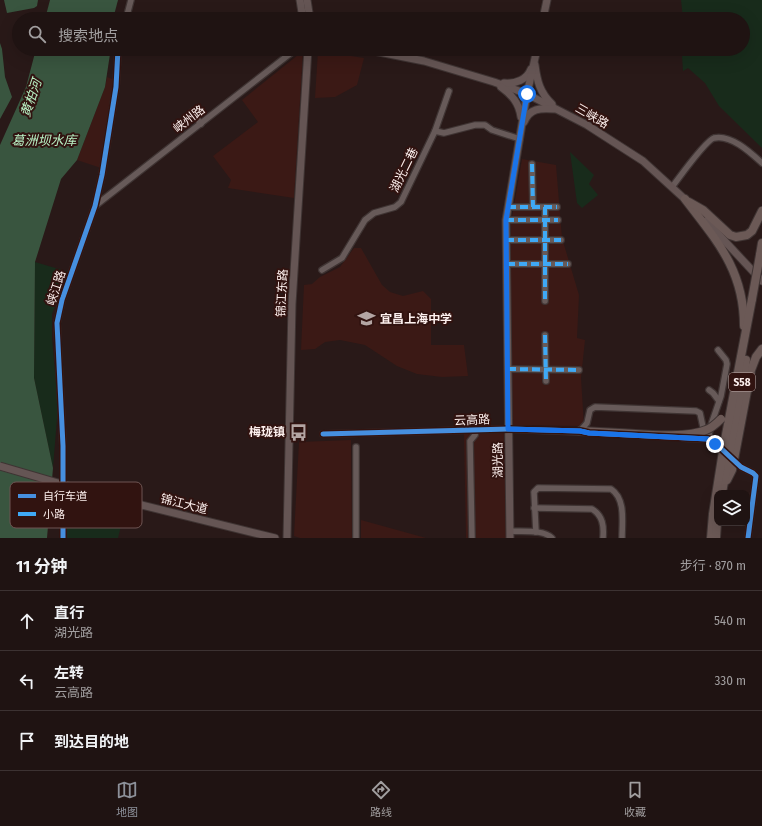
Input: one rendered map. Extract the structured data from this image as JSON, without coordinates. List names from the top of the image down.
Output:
{
  "streets": {
    "highway": ["S58"],
    "main road": [
      "三峡路",
      "锦江东路",
      "湖光路",
      "锦江大道"
    ],
    "street": [
      "峡州路",
      "湖光二巷",
      "峡江路",
      "云高路"
    ]
  },
  "crossings": [
    ["三峡路", "湖光路"],
    ["峡州路", "峡江路"],
    ["云高路", "湖光路"]
  ],
  "water": ["黄柏河", "葛洲坝水库"],
  "places": {
    "school or university": ["宜昌上海中学"],
    "bus stop": ["梅珑镇"]
  },
  "legend": ["自行车道", "小路"],
  "page": {
    "search": "搜索地点",
    "heading": ["11 分钟", "步行 · 870 m"],
    "list": [
      ["直行", "湖光路", "540 m"],
      ["左转", "云高路", "330 m"],
      "到达目的地"
    ],
    "nav": ["地图", "路线", "收藏"]
  }
}
